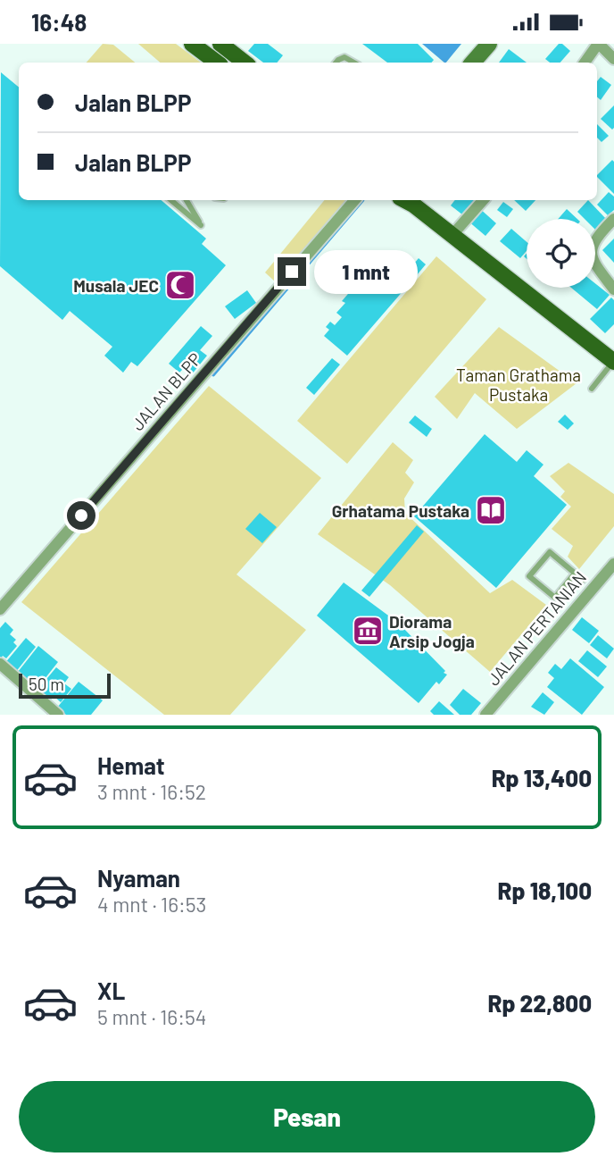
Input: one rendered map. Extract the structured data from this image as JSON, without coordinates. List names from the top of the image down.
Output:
{
  "streets": {
    "street": ["JALAN BLPP", "JALAN PERTANIAN"]
  },
  "parks": ["Taman Grathama Pustaka"],
  "places": {
    "mosque": ["Musala JEC"],
    "library": ["Grhatama Pustaka"],
    "museum": ["Diorama Arsip Jogja"]
  },
  "scale_bar": "50 m",
  "page": {
    "status": "16:48",
    "banner": ["Jalan BLPP", "Jalan BLPP"],
    "bubble": "1 mnt",
    "scale": "50 m",
    "list": [
      {
        "name": "Hemat",
        "note": "3 mnt · 16:52",
        "value": "Rp 13,400"
      },
      {
        "name": "Nyaman",
        "note": "4 mnt · 16:53",
        "value": "Rp 18,100"
      },
      {
        "name": "XL",
        "note": "5 mnt · 16:54",
        "value": "Rp 22,800"
      }
    ],
    "buttons": "Pesan"
  }
}
